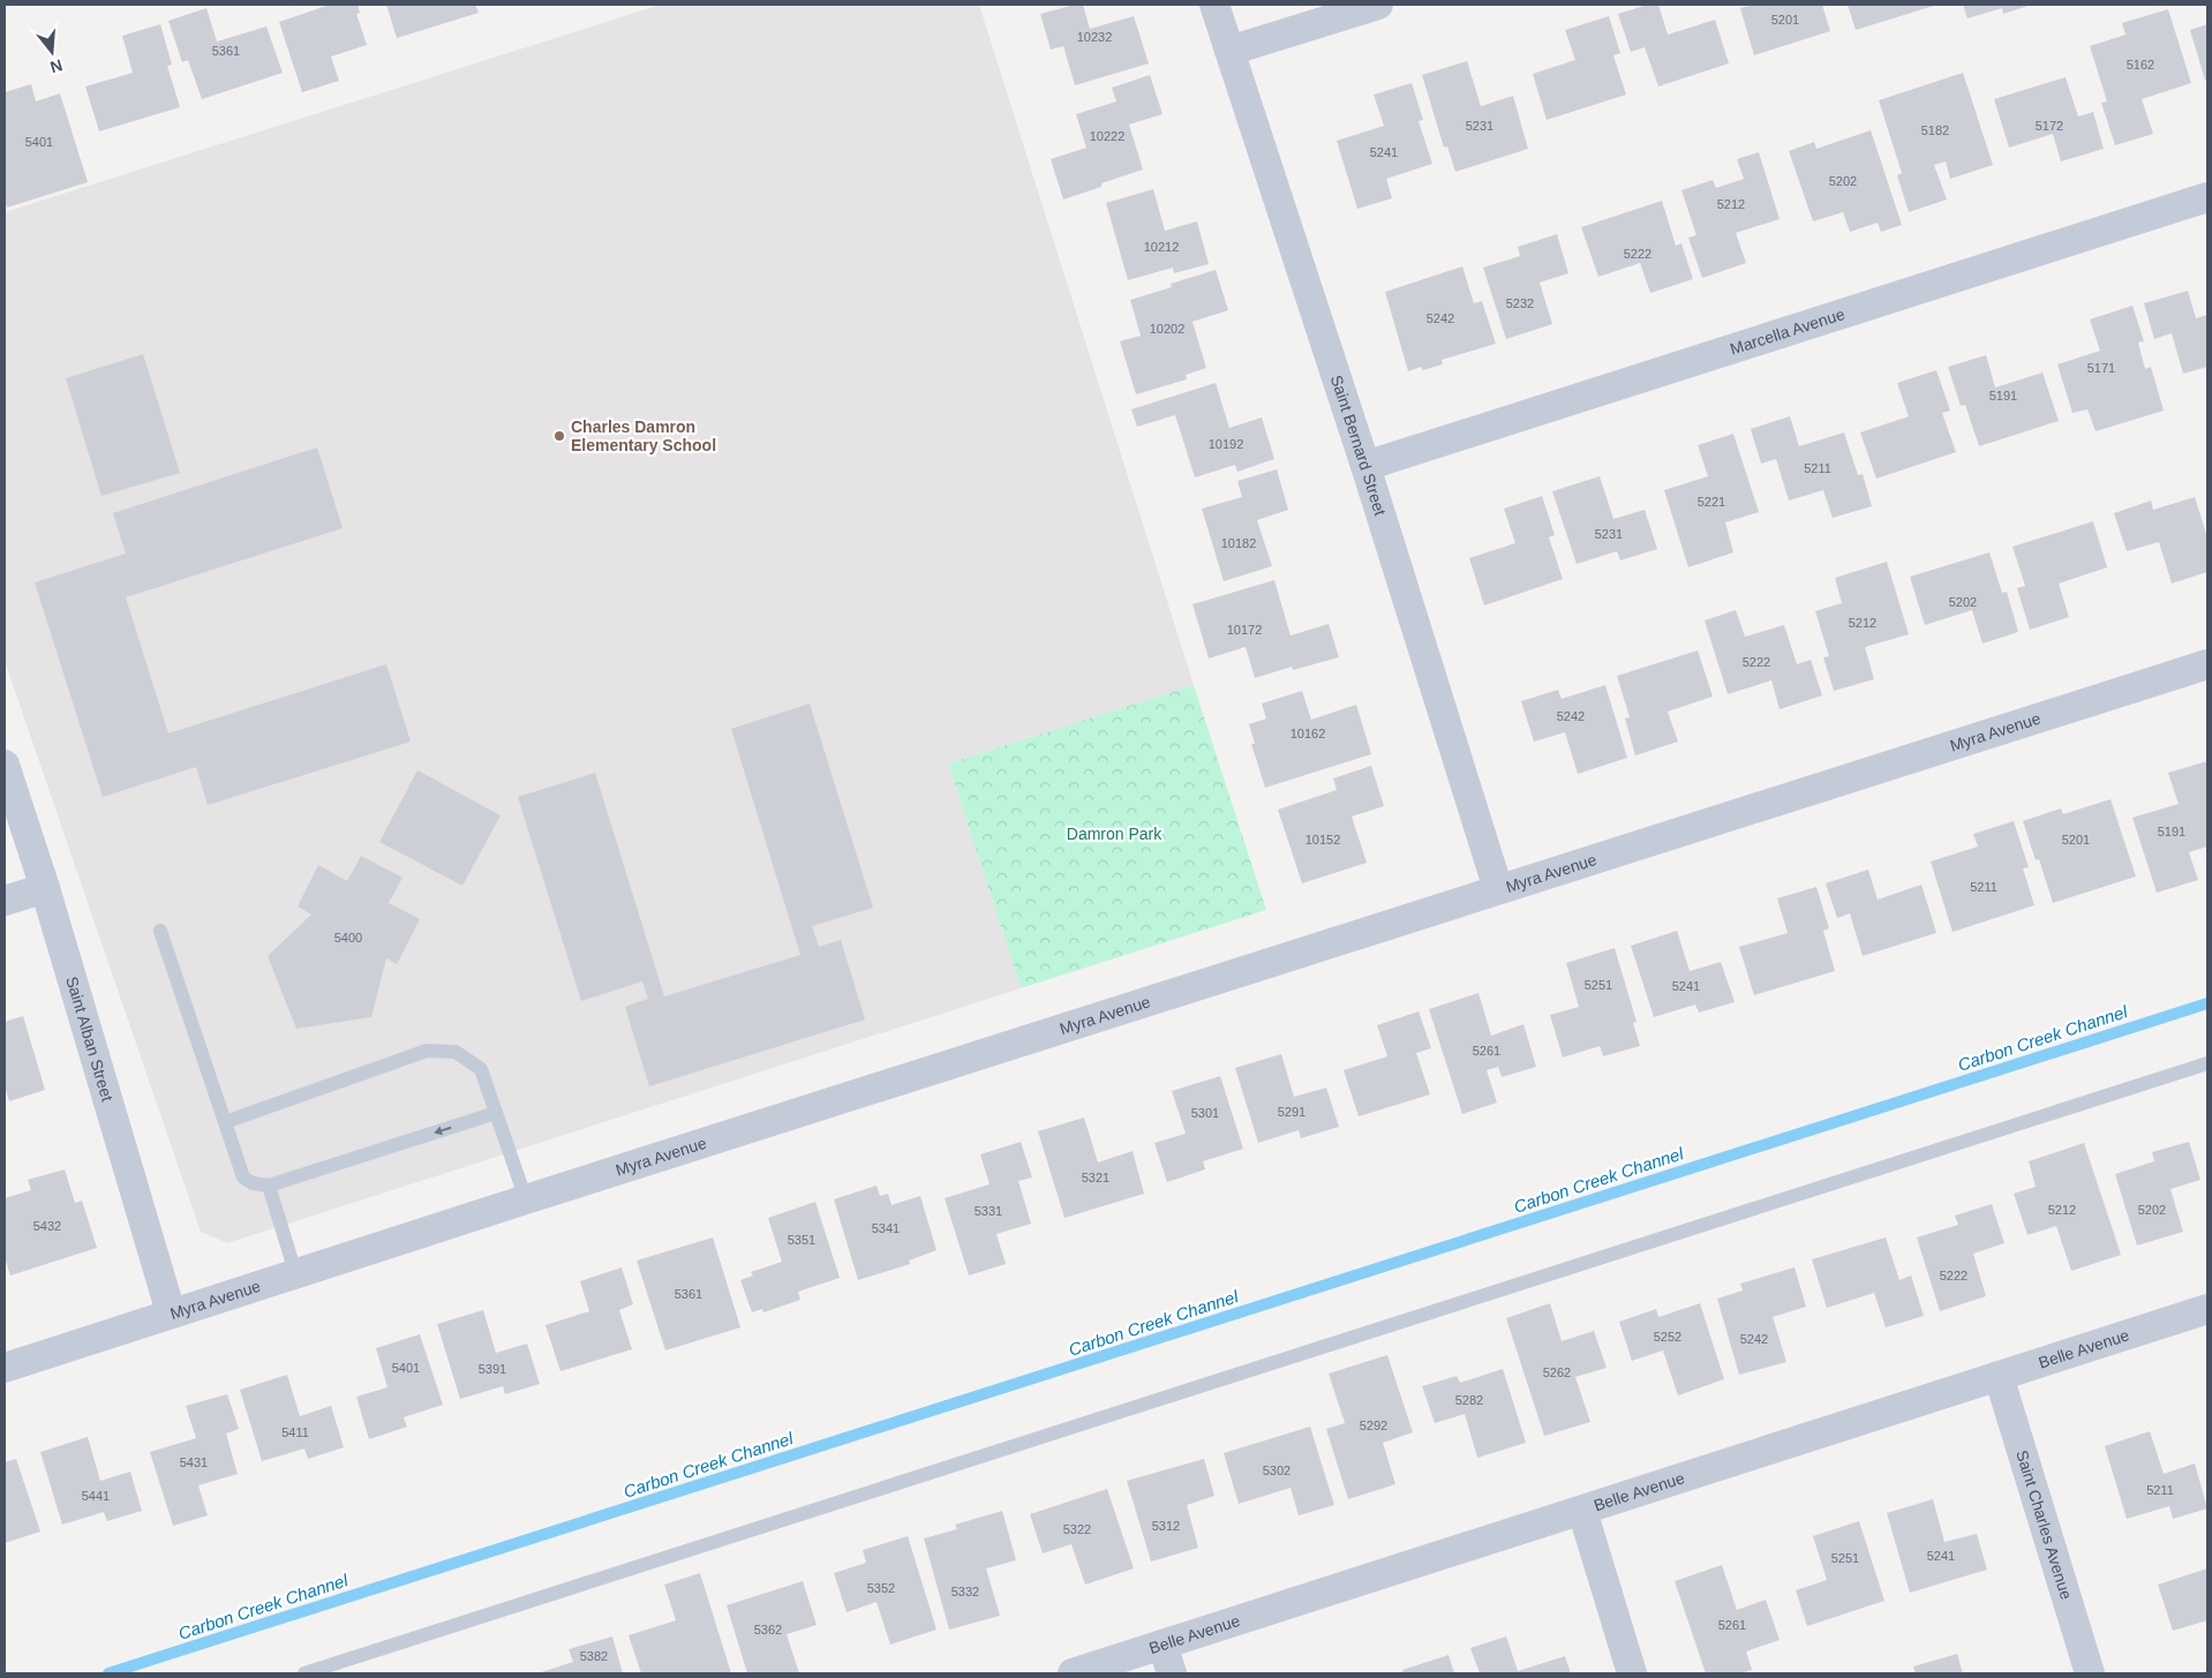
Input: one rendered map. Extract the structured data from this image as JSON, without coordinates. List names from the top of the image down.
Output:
{
  "streets": {
    "street": [
      "Marcella Avenue",
      "Saint Bernard Street",
      "Myra Avenue",
      "Saint Alban Street",
      "Belle Avenue",
      "Saint Charles Avenue"
    ]
  },
  "crossings": [
    ["Marcella Avenue", "Saint Bernard Street"],
    ["Saint Bernard Street", "Myra Avenue"],
    ["Myra Avenue", "Saint Alban Street"],
    ["Belle Avenue", "Saint Charles Avenue"]
  ],
  "water": ["Carbon Creek Channel"],
  "parks": ["Damron Park"],
  "places": ["Charles Damron Elementary School"],
  "house_numbers": [
    "5201",
    "10232",
    "5361",
    "5162",
    "5231",
    "5172",
    "5182",
    "10222",
    "5401",
    "5241",
    "5202",
    "5212",
    "10212",
    "5222",
    "5232",
    "5242",
    "10202",
    "5171",
    "5191",
    "10192",
    "5211",
    "5221",
    "5231",
    "10182",
    "5202",
    "5212",
    "10172",
    "5222",
    "5242",
    "10162",
    "5191",
    "10152",
    "5201",
    "5211",
    "5400",
    "5251",
    "5241",
    "5261",
    "5291",
    "5301",
    "5321",
    "5212",
    "5202",
    "5331",
    "5432",
    "5341",
    "5351",
    "5222",
    "5361",
    "5252",
    "5242",
    "5401",
    "5391",
    "5262",
    "5282",
    "5292",
    "5411",
    "5431",
    "5302",
    "5211",
    "5441",
    "5312",
    "5322",
    "5241",
    "5251",
    "5352",
    "5332",
    "5261",
    "5362",
    "5382"
  ],
  "north": "bottom"
}
